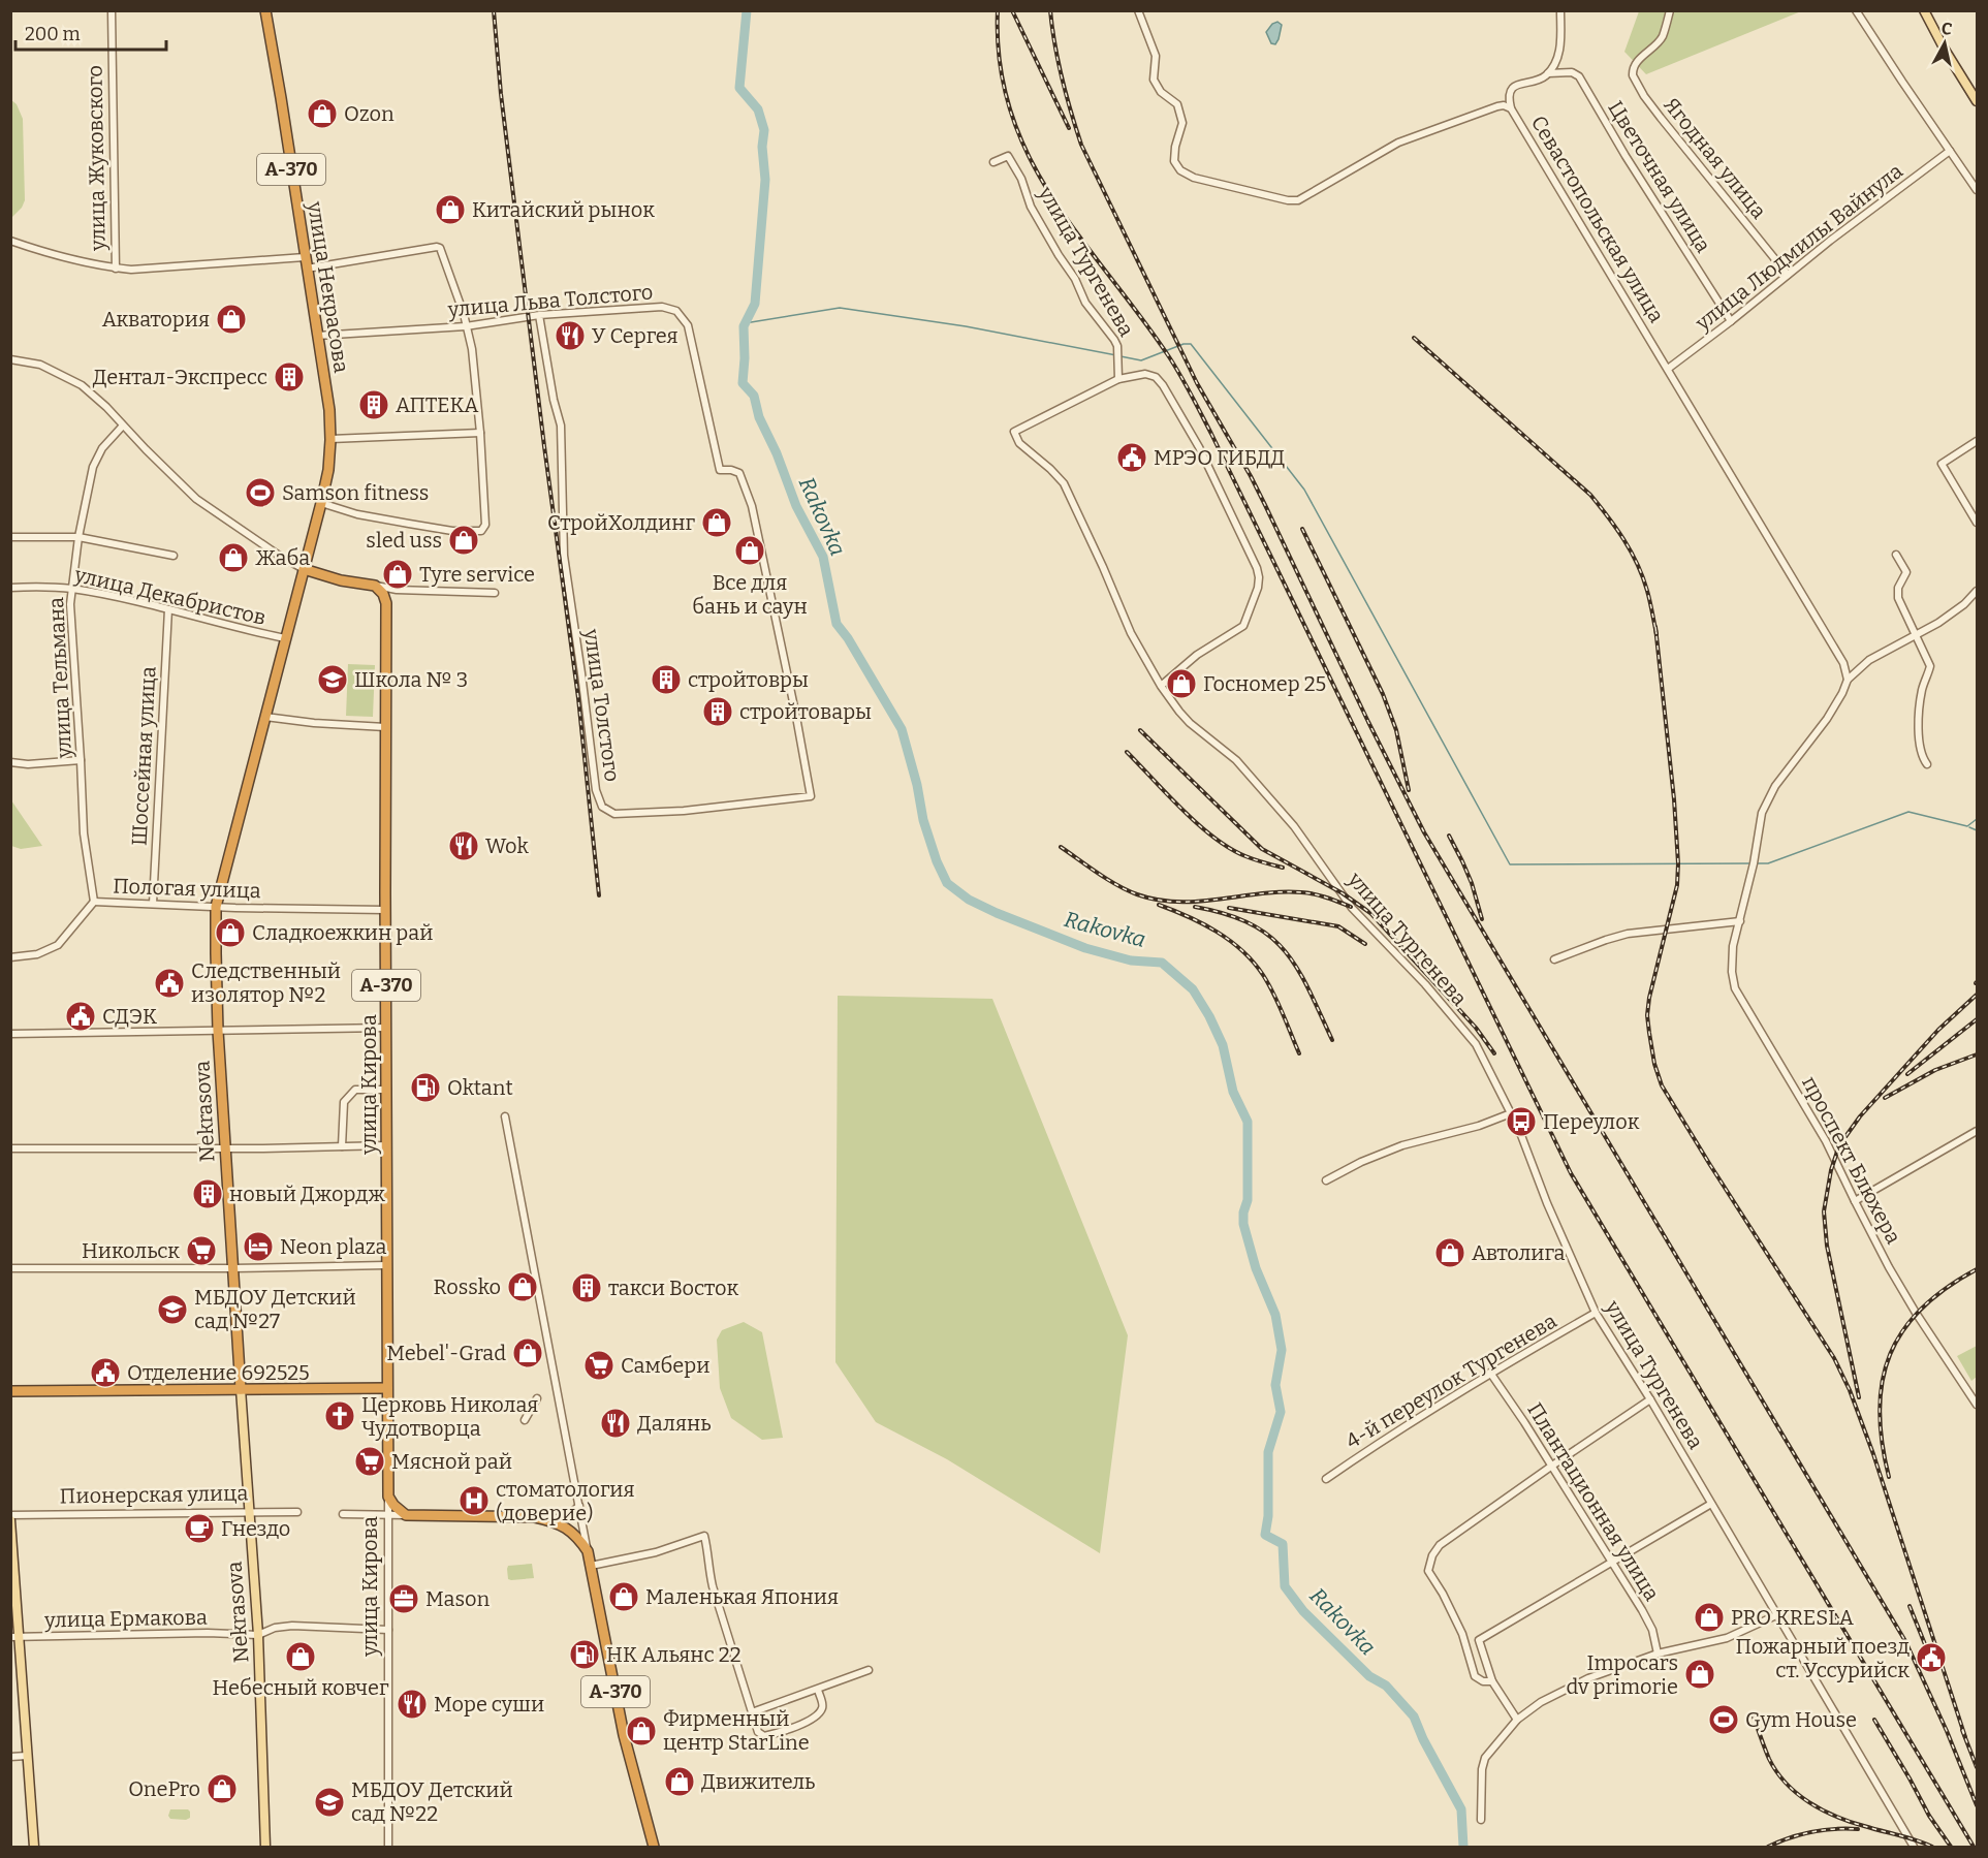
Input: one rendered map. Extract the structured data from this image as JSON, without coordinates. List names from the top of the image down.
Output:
{
  "streets": {
    "highway": [
      "А-370",
      "улица Некрасова",
      "улица Кирова",
      "Nekrasova"
    ],
    "street": [
      "улица Жуковского",
      "Ягодная улица",
      "Цветочная улица",
      "Севастопольская улица",
      "улица Людмилы Вайнула",
      "улица Тургенева",
      "улица Льва Толстого",
      "улица Декабристов",
      "улица Тельмана",
      "улица Толстого",
      "Шоссейная улица",
      "Пологая улица",
      "проспект Блюхера",
      "4-й переулок Тургенева",
      "Пионерская улица",
      "Плантационная улица",
      "улица Ермакова"
    ]
  },
  "crossings": [
    ["Ягодная улица", "улица Людмилы Вайнула"],
    ["Цветочная улица", "улица Людмилы Вайнула"],
    ["Севастопольская улица", "улица Людмилы Вайнула"],
    ["Севастопольская улица", "проспект Блюхера"],
    ["улица Тургенева", "4-й переулок Тургенева"],
    ["улица Некрасова", "улица Льва Толстого"],
    ["улица Некрасова", "Nekrasova"],
    ["улица Льва Толстого", "улица Толстого"],
    ["улица Декабристов", "улица Тельмана"],
    ["улица Декабристов", "Шоссейная улица"],
    ["улица Декабристов", "Nekrasova"],
    ["улица Тельмана", "Пологая улица"],
    ["Шоссейная улица", "Пологая улица"],
    ["Пологая улица", "улица Кирова"],
    ["Пологая улица", "Nekrasova"],
    ["улица Кирова", "улица Ермакова"],
    ["Nekrasova", "Пионерская улица"],
    ["Nekrasova", "улица Ермакова"],
    ["4-й переулок Тургенева", "Плантационная улица"]
  ],
  "water": ["Rakovka"],
  "places": {
    "shop": [
      "Ozon",
      "Китайский рынок",
      "Акватория",
      "СтройХолдинг",
      "sled uss",
      "Все для бань и саун",
      "Жаба",
      "Tyre service",
      "Госномер 25",
      "Сладкоежкин рай",
      "Автолига",
      "Rossko",
      "Mebel'-Grad",
      "Маленькая Япония",
      "PRO KRESLA",
      "Небесный ковчег",
      "Impocars dv primorie",
      "Фирменный центр StarLine",
      "Движитель",
      "OnePro"
    ],
    "restaurant": [
      "У Сергея",
      "Wok",
      "Далянь",
      "Море суши"
    ],
    "building": [
      "Дентал-Экспресс",
      "АПТЕКА",
      "стройтовры",
      "стройтовары",
      "новый Джордж",
      "такси Восток"
    ],
    "public building": [
      "МРЭО ГИБДД",
      "Следственный изолятор №2",
      "СДЭК",
      "Отделение 692525",
      "Пожарный поезд ст. Уссурийск"
    ],
    "sports": ["Samson fitness", "Gym House"],
    "school or university": ["Школа № 3", "МБДОУ Детский сад №27", "МБДОУ Детский сад №22"],
    "fuel station": ["Oktant", "НК Альянс 22"],
    "bus stop": ["Переулок"],
    "hotel": ["Neon plaza"],
    "supermarket": ["Никольск", "Самбери", "Мясной рай"],
    "church": ["Церковь Николая Чудотворца"],
    "hospital": ["стоматология (доверие)"],
    "cafe": ["Гнездо"],
    "office": ["Mason"]
  },
  "scale_bar": "200 m",
  "north": "top"
}
